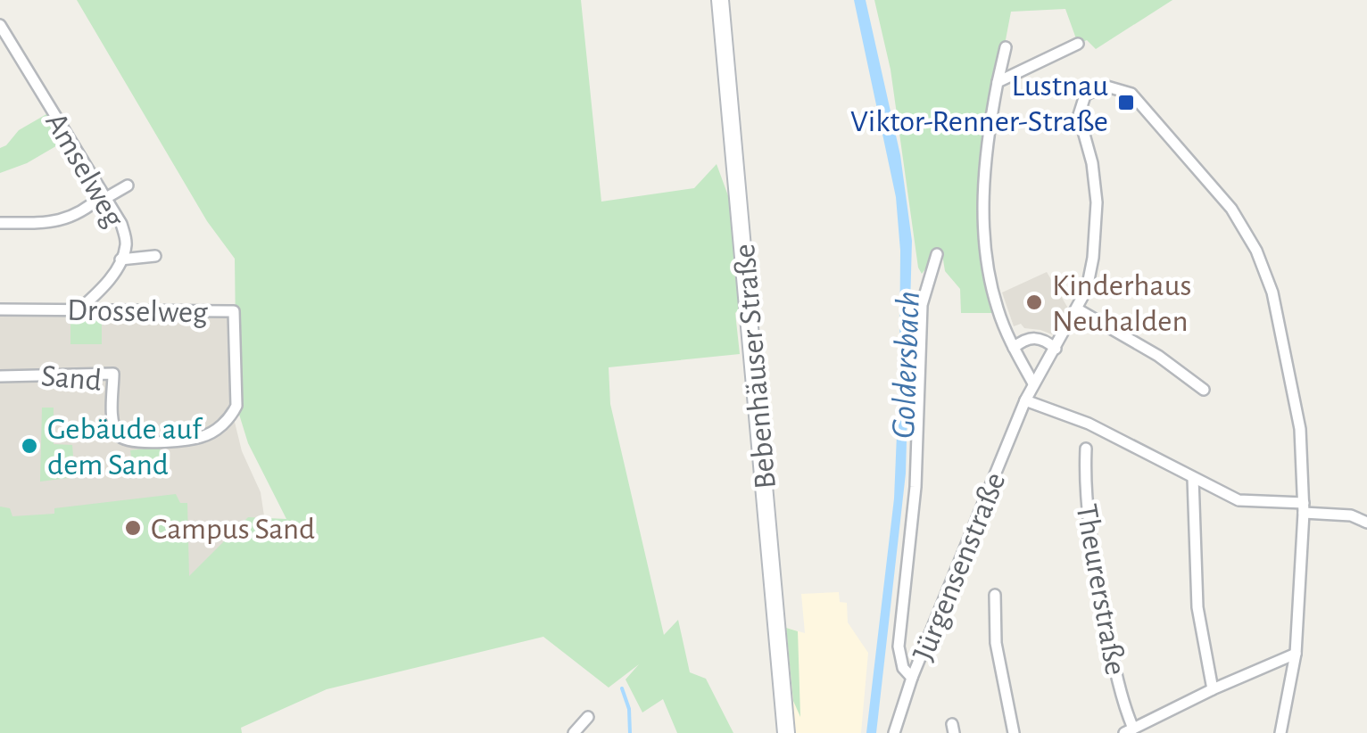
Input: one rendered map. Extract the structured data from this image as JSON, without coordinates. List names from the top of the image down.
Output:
{
  "streets": {
    "main road": ["Bebenhäuser Straße"],
    "street": [
      "Amselweg",
      "Drosselweg",
      "Sand",
      "Jürgensenstraße",
      "Theurerstraße"
    ]
  },
  "crossings": [
    ["Amselweg", "Drosselweg"],
    ["Drosselweg", "Sand"]
  ],
  "water": ["Goldersbach"],
  "places": {
    "transit": ["Lustnau Viktor-Renner-Straße"],
    "other": ["Kinderhaus Neuhalden", "Gebäude auf dem Sand", "Campus Sand"]
  }
}
